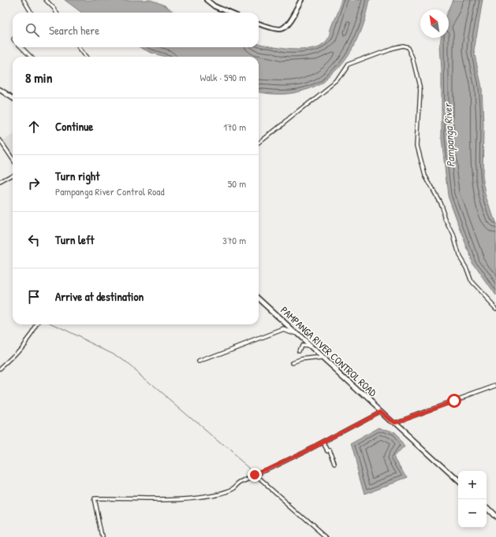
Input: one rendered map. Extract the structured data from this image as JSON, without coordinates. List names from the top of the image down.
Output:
{
  "streets": {
    "main road": ["PAMPANGA RIVER CONTROL ROAD"]
  },
  "water": ["Pampanga River"],
  "north": "top left",
  "page": {
    "search": "Search here",
    "heading": ["8 min", "Walk · 590 m"],
    "list": [
      ["Continue", "170 m"],
      ["Turn right", "Pampanga River Control Road", "50 m"],
      ["Turn left", "370 m"],
      "Arrive at destination"
    ],
    "map_buttons": ["+", "−"]
  }
}
